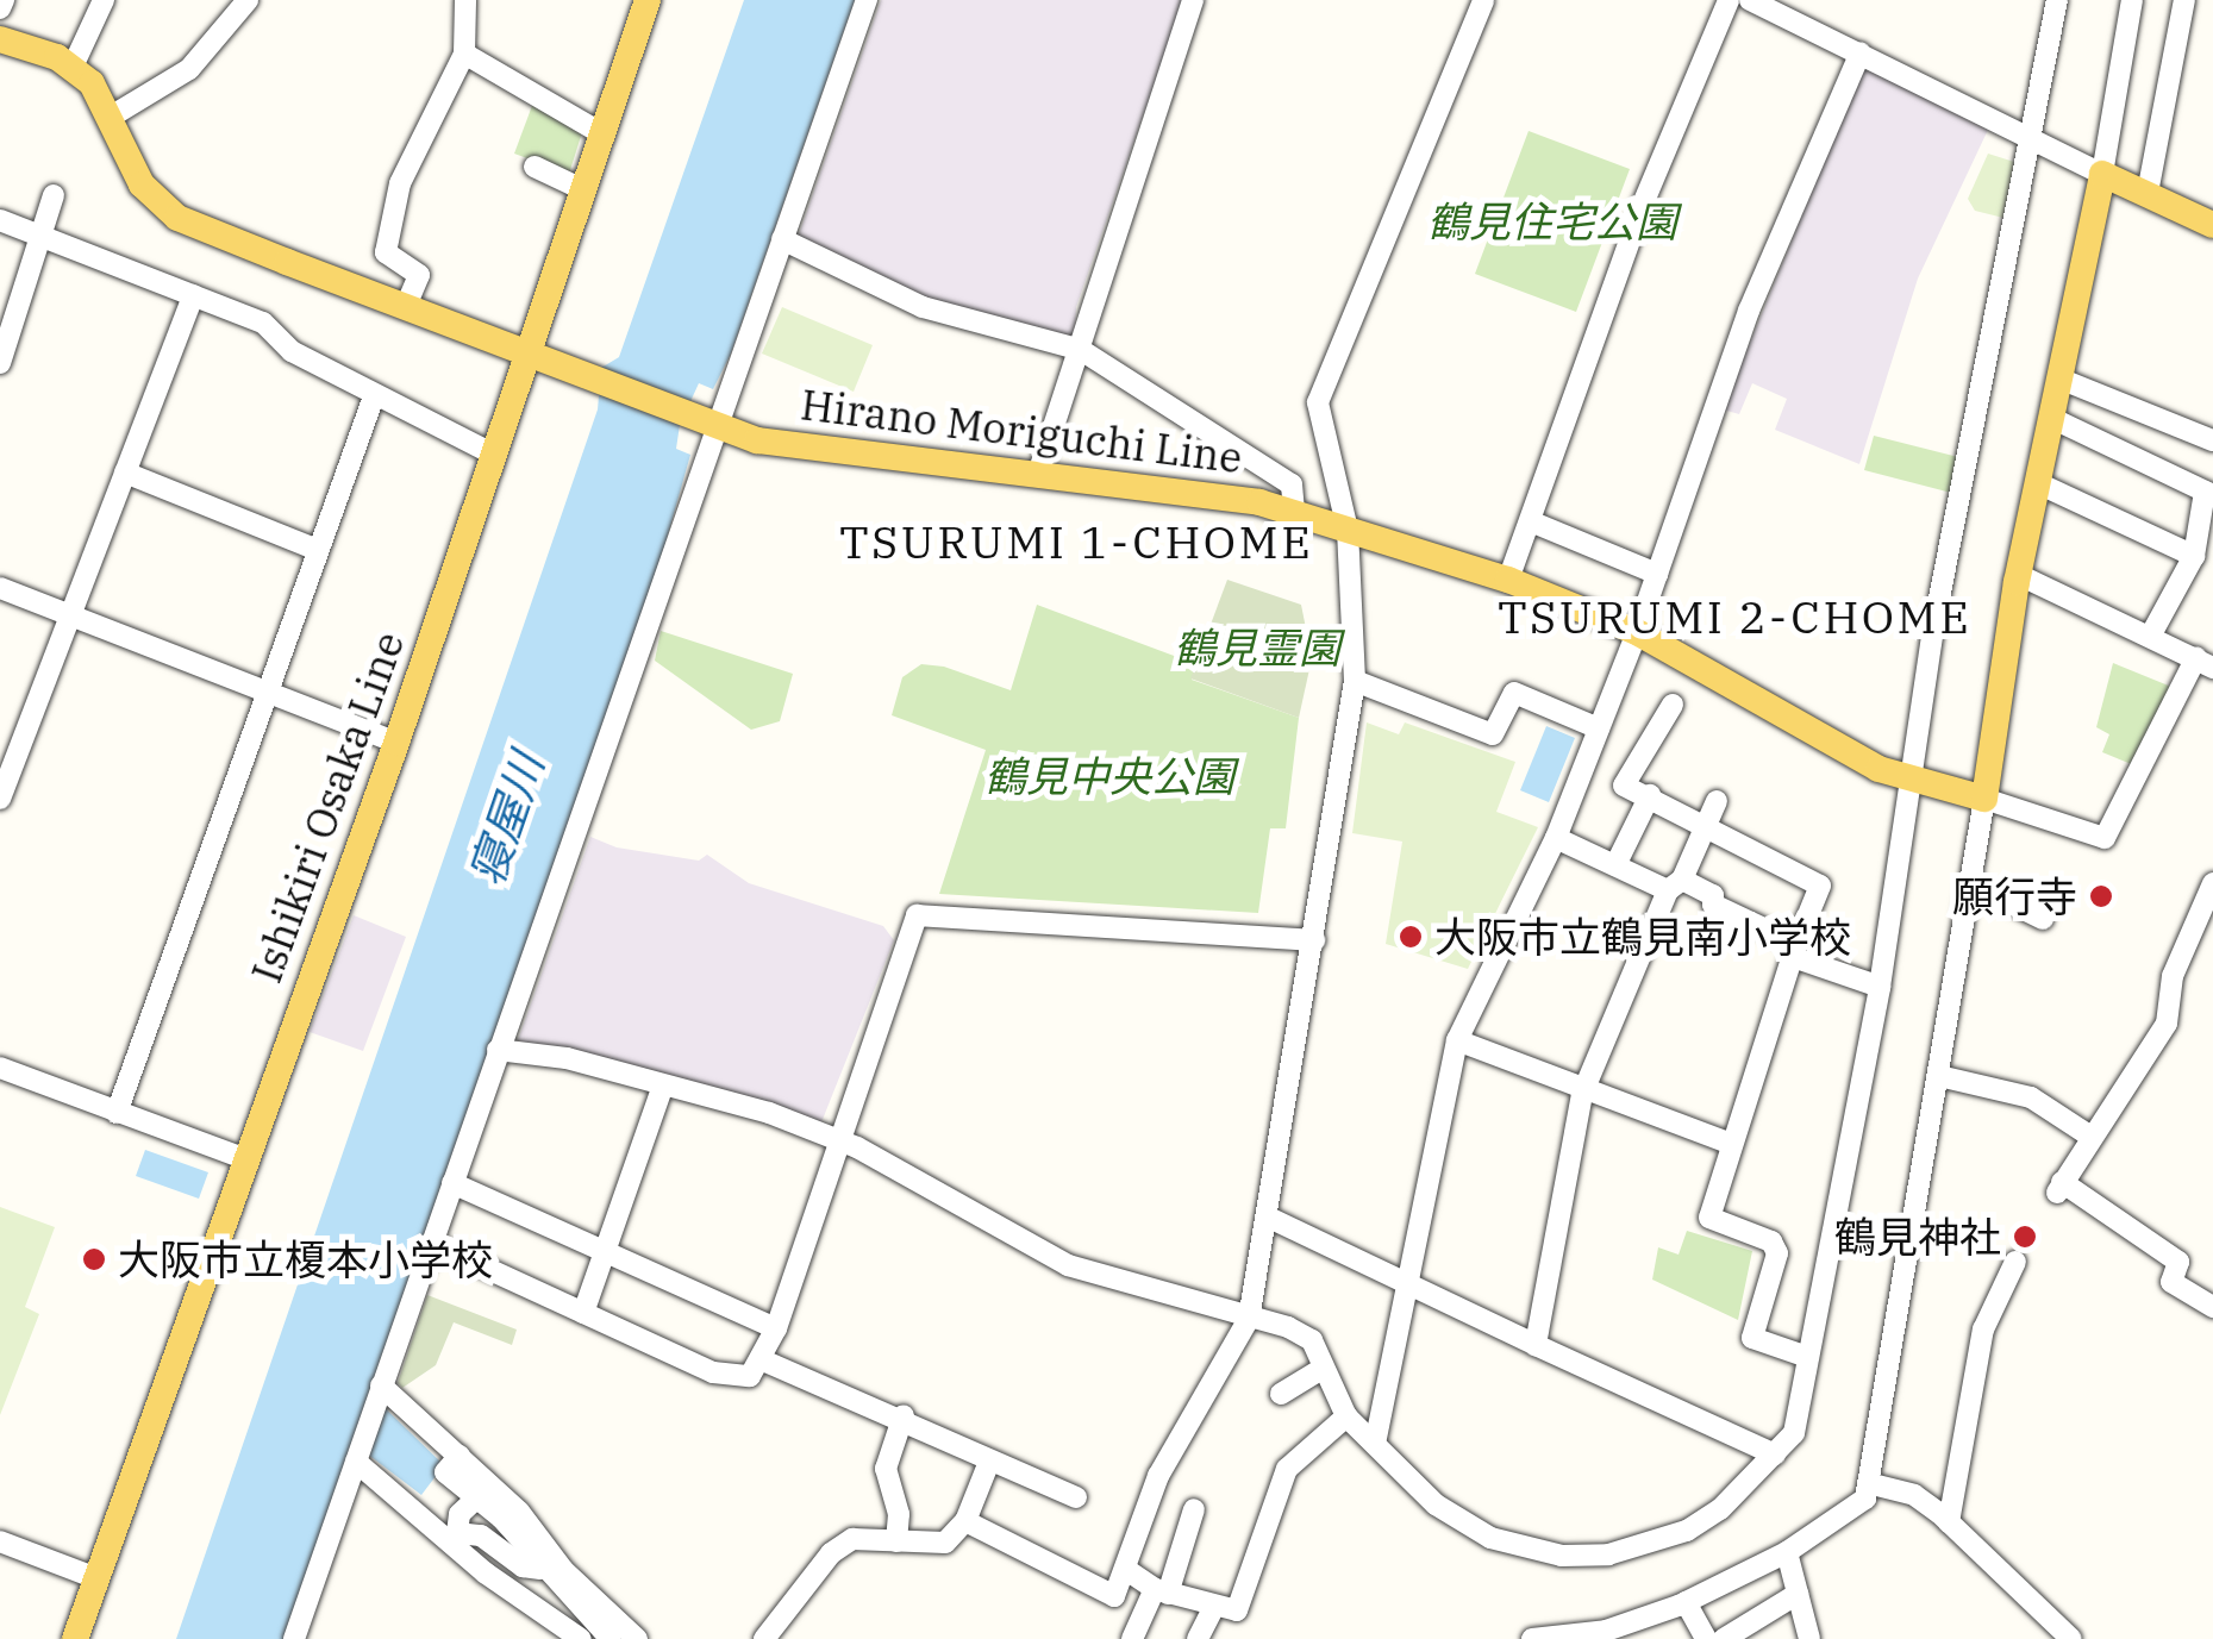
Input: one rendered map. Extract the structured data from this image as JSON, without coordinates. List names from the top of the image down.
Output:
{
  "streets": {
    "main road": ["Hirano Moriguchi Line", "Ishikiri Osaka Line"]
  },
  "crossings": [
    ["Hirano Moriguchi Line", "Ishikiri Osaka Line"]
  ],
  "districts": ["TSURUMI 1-CHOME", "TSURUMI 2-CHOME"],
  "water": ["寝屋川"],
  "parks": ["鶴見住宅公園", "鶴見霊園", "鶴見中央公園"],
  "places": [
    "願行寺",
    "大阪市立鶴見南小学校",
    "鶴見神社",
    "大阪市立榎本小学校"
  ]
}
